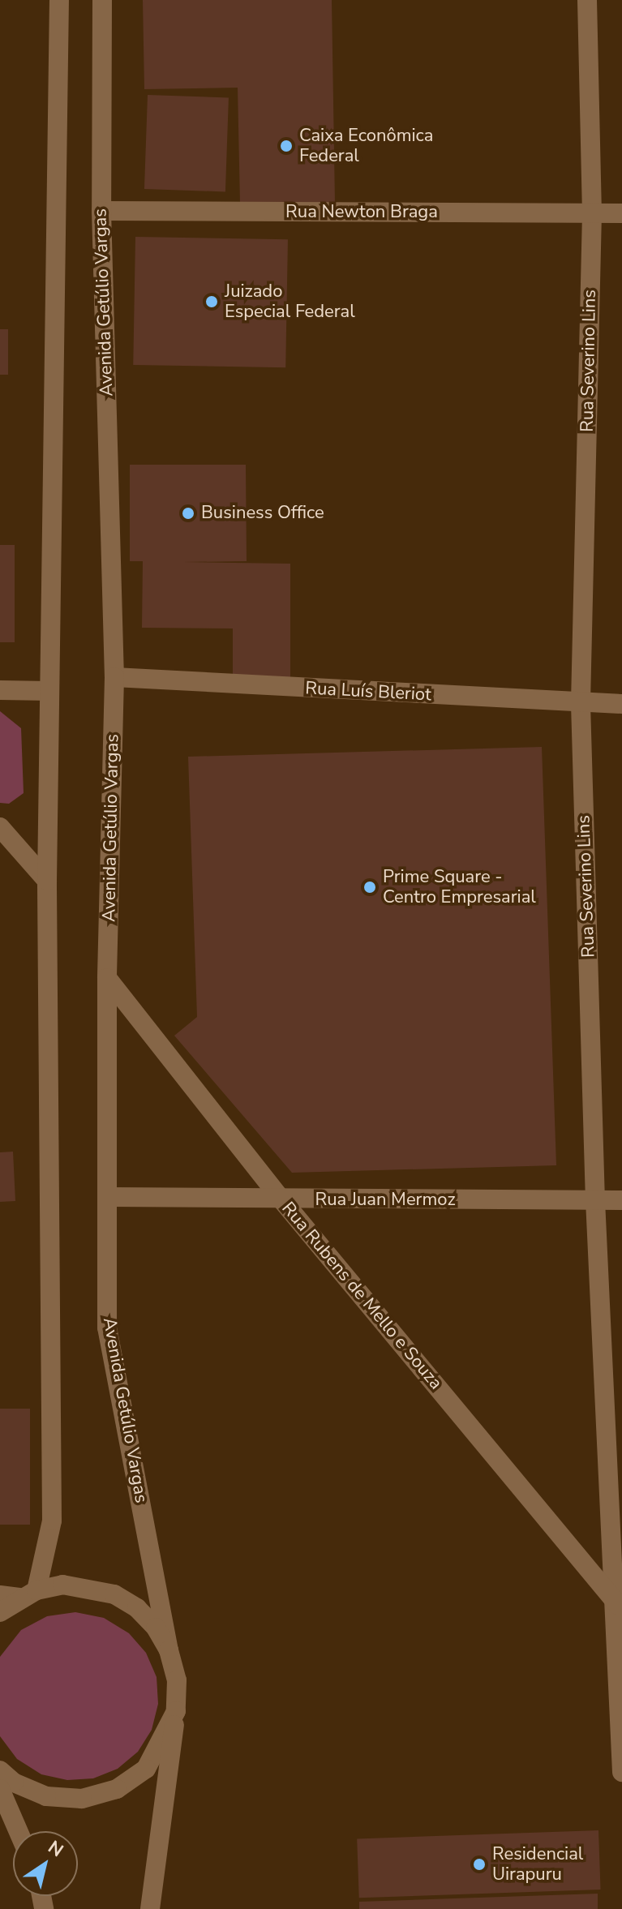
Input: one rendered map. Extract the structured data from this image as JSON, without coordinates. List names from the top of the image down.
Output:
{
  "streets": {
    "street": [
      "Rua Newton Braga",
      "Avenida Getúlio Vargas",
      "Rua Severino Lins",
      "Rua Luís Bleriot",
      "Rua Juan Mermoz",
      "Rua Rubens de Mello e Souza"
    ]
  },
  "crossings": [
    ["Rua Newton Braga", "Avenida Getúlio Vargas"],
    ["Rua Newton Braga", "Rua Severino Lins"],
    ["Avenida Getúlio Vargas", "Rua Luís Bleriot"],
    ["Avenida Getúlio Vargas", "Rua Juan Mermoz"],
    ["Avenida Getúlio Vargas", "Rua Rubens de Mello e Souza"],
    ["Rua Severino Lins", "Rua Luís Bleriot"],
    ["Rua Severino Lins", "Rua Juan Mermoz"],
    ["Rua Severino Lins", "Rua Rubens de Mello e Souza"],
    ["Rua Juan Mermoz", "Rua Rubens de Mello e Souza"]
  ],
  "places": [
    "Caixa Econômica Federal",
    "Juizado Especial Federal",
    "Business Office",
    "Prime Square - Centro Empresarial",
    "Residencial Uirapuru"
  ],
  "north": "top right"
}
